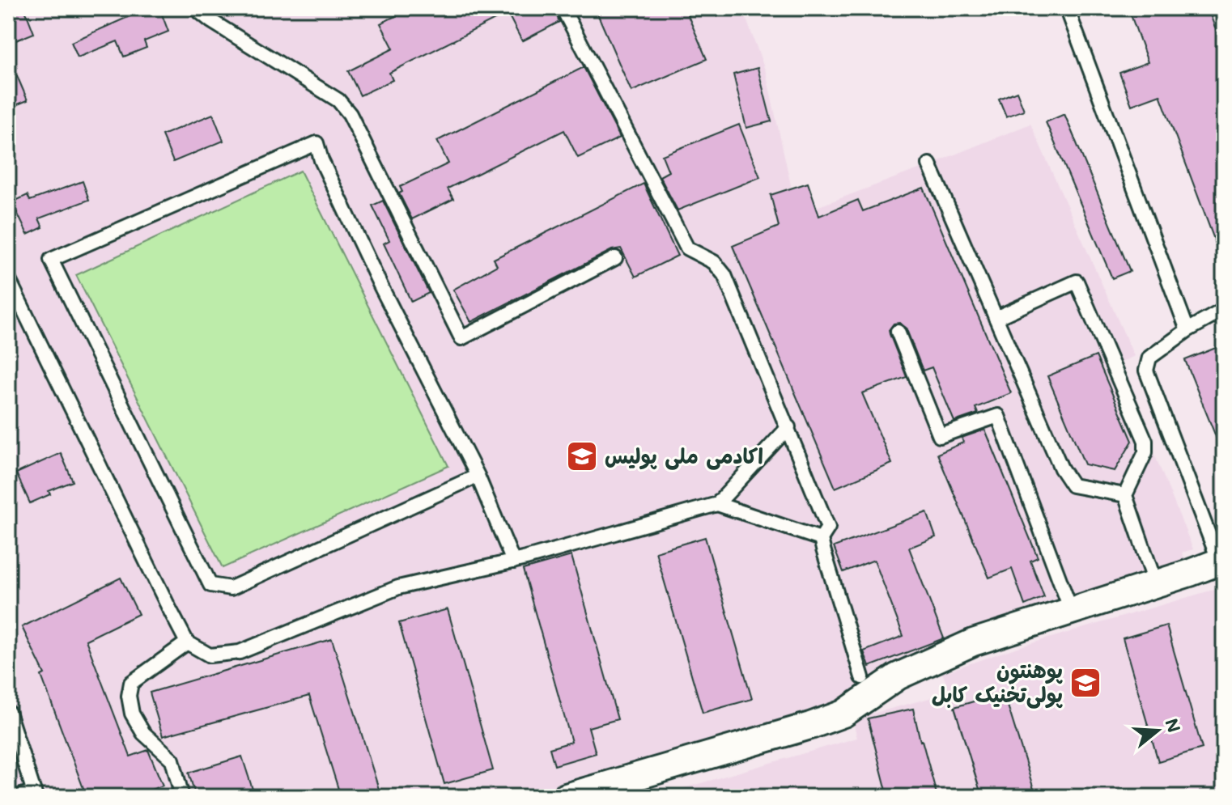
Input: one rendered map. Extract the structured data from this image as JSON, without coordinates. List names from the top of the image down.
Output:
{
  "places": {
    "school or university": ["اکادمی ملی پولیس", "پوهنتون پولی‌تخنیک کابل"]
  },
  "north": "right"
}
